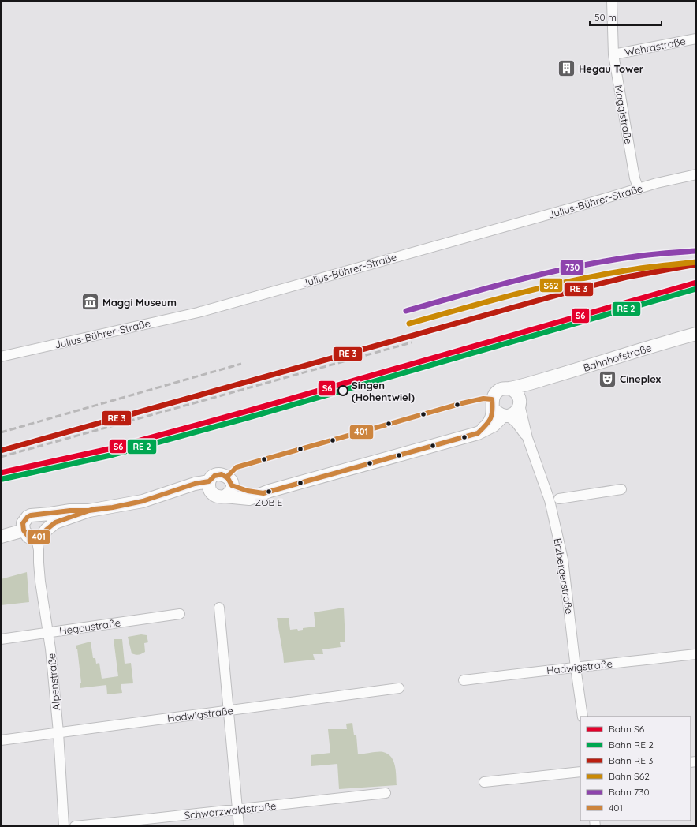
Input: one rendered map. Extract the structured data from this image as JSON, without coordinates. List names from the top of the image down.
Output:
{
  "streets": {
    "street": [
      "Wehrdstraße",
      "Maggistraße",
      "Julius-Bührer-Straße",
      "Bahnhofstraße",
      "Erzbergerstraße",
      "Hegaustraße",
      "Hadwigstraße",
      "Alpenstraße",
      "Schwarzwaldstraße"
    ]
  },
  "crossings": [
    ["Wehrdstraße", "Maggistraße"],
    ["Maggistraße", "Julius-Bührer-Straße"],
    ["Bahnhofstraße", "Erzbergerstraße"],
    ["Bahnhofstraße", "Alpenstraße"],
    ["Erzbergerstraße", "Hadwigstraße"],
    ["Hegaustraße", "Alpenstraße"],
    ["Hadwigstraße", "Alpenstraße"]
  ],
  "places": {
    "building": ["Hegau Tower"],
    "museum": ["Maggi Museum"],
    "theatre": ["Cineplex"],
    "other": ["Singen (Hohentwiel)", "ZOB E"]
  },
  "lines": [
    "rail line 730",
    "rail line S62",
    "rail line S6",
    "transit line 401"
  ],
  "legend": [
    "Bahn S6",
    "Bahn RE 2",
    "Bahn RE 3",
    "Bahn S62",
    "Bahn 730",
    "401"
  ],
  "scale_bar": "50 m"
}
